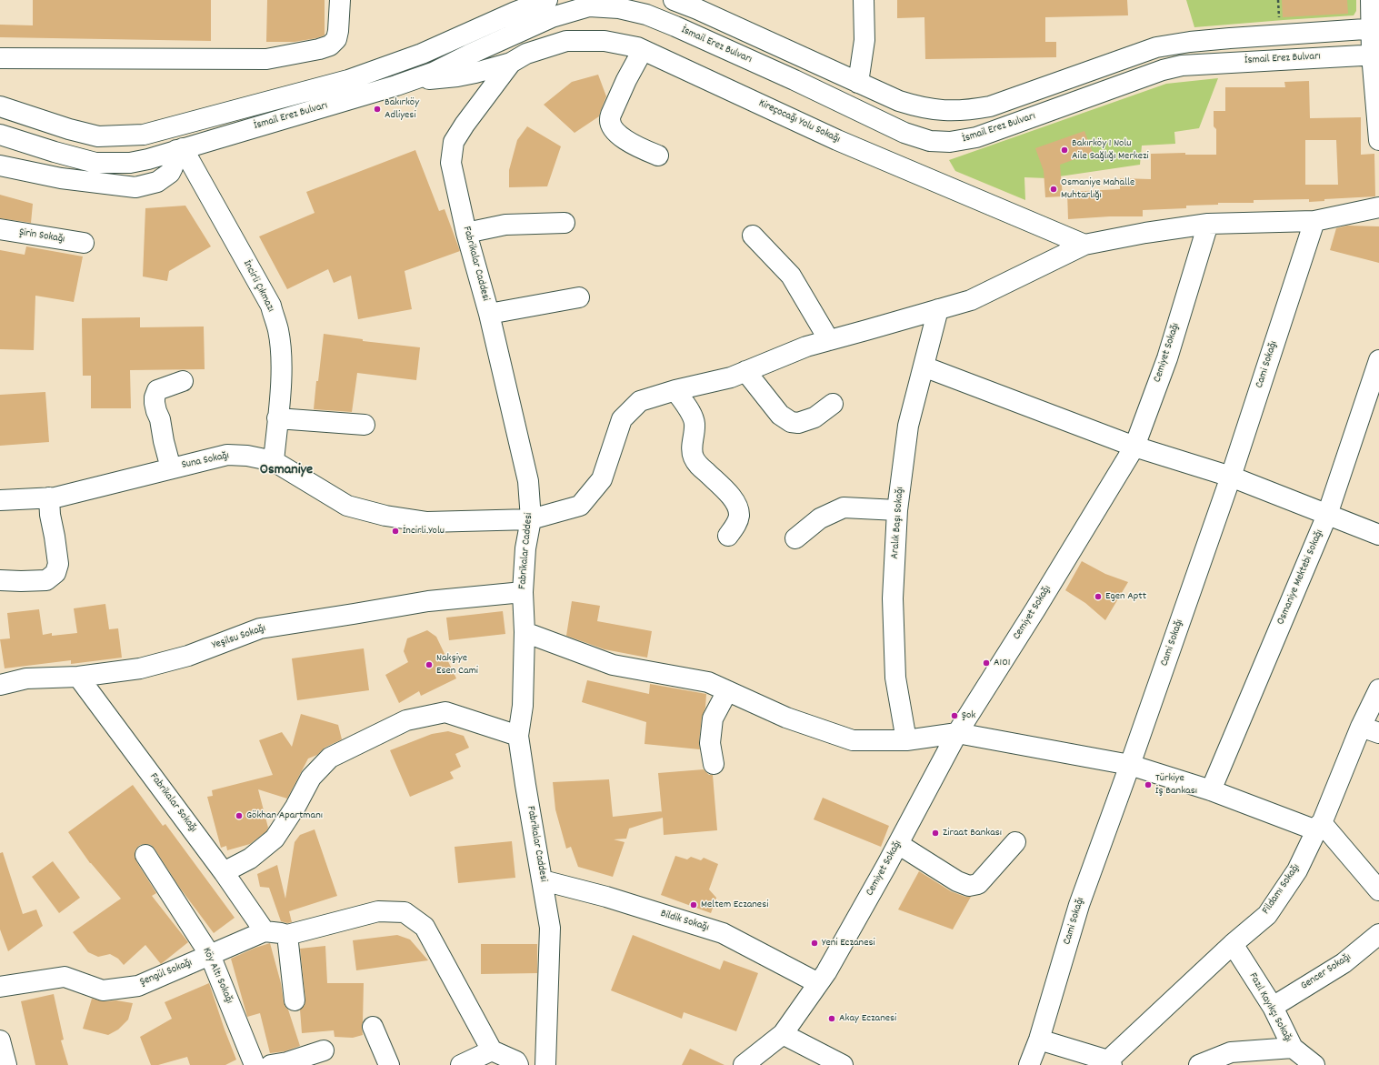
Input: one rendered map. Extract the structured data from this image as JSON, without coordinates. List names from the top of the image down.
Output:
{
  "streets": {
    "street": [
      "İsmail Erez Bulvarı",
      "Kireçocağı Yolu Sokağı",
      "Şirin Sokağı",
      "Fabrikalar Caddesi",
      "İncirli Çıkmazı",
      "Cemiyet Sokağı",
      "Cami Sokağı",
      "Suna Sokağı",
      "Aralık Başı Sokağı",
      "Osmaniye Mektebi Sokağı",
      "Yeşilsu Sokağı",
      "Fabrikalar Sokağı",
      "Fildamı Sokağı",
      "Bildik Sokağı",
      "Gencer Sokağı",
      "Şengül Sokağı",
      "Köy Altı Sokağı",
      "Fazıl Kayıkçı Sokağı"
    ]
  },
  "crossings": [
    ["İsmail Erez Bulvarı", "İncirli Çıkmazı"],
    ["Kireçocağı Yolu Sokağı", "Fabrikalar Caddesi"],
    ["Kireçocağı Yolu Sokağı", "Suna Sokağı"],
    ["Fabrikalar Caddesi", "Suna Sokağı"],
    ["Fabrikalar Caddesi", "Yeşilsu Sokağı"],
    ["Fabrikalar Caddesi", "Bildik Sokağı"],
    ["İncirli Çıkmazı", "Suna Sokağı"],
    ["Cemiyet Sokağı", "Suna Sokağı"],
    ["Cemiyet Sokağı", "Bildik Sokağı"],
    ["Cami Sokağı", "Suna Sokağı"],
    ["Cami Sokağı", "Fildamı Sokağı"],
    ["Suna Sokağı", "Aralık Başı Sokağı"],
    ["Yeşilsu Sokağı", "Fabrikalar Sokağı"],
    ["Fabrikalar Sokağı", "Şengül Sokağı"],
    ["Fildamı Sokağı", "Fazıl Kayıkçı Sokağı"],
    ["Gencer Sokağı", "Fazıl Kayıkçı Sokağı"],
    ["Şengül Sokağı", "Köy Altı Sokağı"]
  ],
  "districts": ["Osmaniye"],
  "places": [
    "Bakırköy Adliyesi",
    "Bakırköy 1 Nolu Aile Sağlığı Merkezi",
    "Osmaniye Mahalle Muhtarlığı",
    "İncirli Yolu",
    "Egen Aptt",
    "A101",
    "Nakşiye Esen Cami",
    "Şok",
    "Türkiye İş Bankası",
    "Gökhan Apartmanı",
    "Ziraat Bankası",
    "Meltem Eczanesi",
    "Yeni Eczanesi",
    "Akay Eczanesi"
  ]
}
